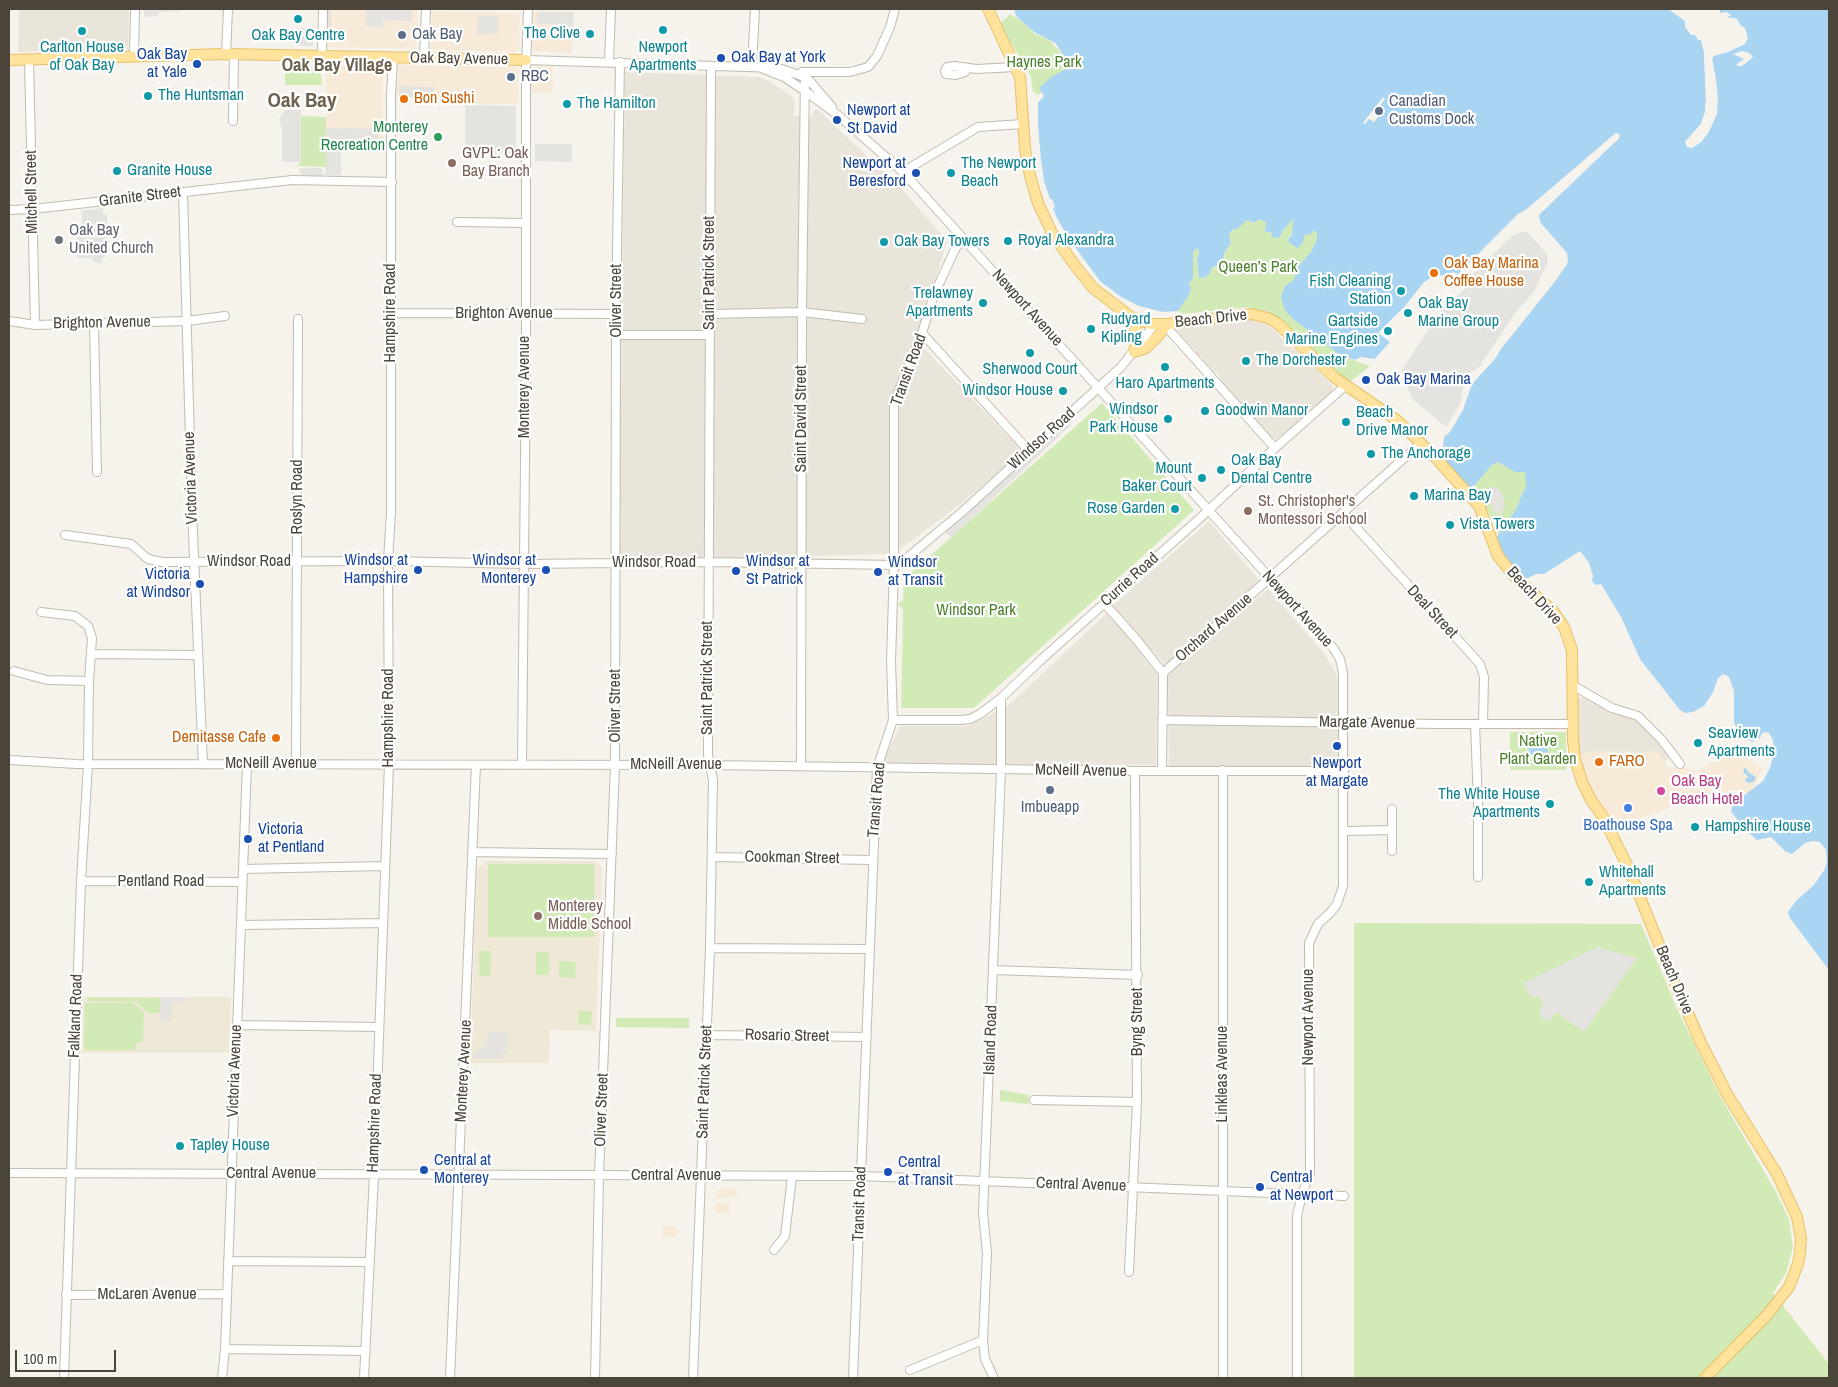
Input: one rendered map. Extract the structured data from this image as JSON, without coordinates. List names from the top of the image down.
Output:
{
  "streets": {
    "main road": ["Oak Bay Avenue", "Beach Drive"],
    "street": [
      "Mitchell Street",
      "Granite Street",
      "Saint Patrick Street",
      "Oliver Street",
      "Newport Avenue",
      "Hampshire Road",
      "Brighton Avenue",
      "Transit Road",
      "Monterey Avenue",
      "Saint David Street",
      "Windsor Road",
      "Victoria Avenue",
      "Roslyn Road",
      "Currie Road",
      "Deal Street",
      "Orchard Avenue",
      "Margate Avenue",
      "McNeill Avenue",
      "Cookman Street",
      "Pentland Road",
      "Falkland Road",
      "Byng Street",
      "Rosario Street",
      "Island Road",
      "Linkleas Avenue",
      "Central Avenue",
      "McLaren Avenue"
    ]
  },
  "crossings": [
    ["Oak Bay Avenue", "Mitchell Street"],
    ["Oak Bay Avenue", "Saint Patrick Street"],
    ["Oak Bay Avenue", "Oliver Street"],
    ["Oak Bay Avenue", "Newport Avenue"],
    ["Oak Bay Avenue", "Hampshire Road"],
    ["Oak Bay Avenue", "Monterey Avenue"],
    ["Oak Bay Avenue", "Saint David Street"],
    ["Mitchell Street", "Granite Street"],
    ["Mitchell Street", "Brighton Avenue"],
    ["Granite Street", "Hampshire Road"],
    ["Granite Street", "Victoria Avenue"],
    ["Saint Patrick Street", "Windsor Road"],
    ["Saint Patrick Street", "McNeill Avenue"],
    ["Saint Patrick Street", "Cookman Street"],
    ["Saint Patrick Street", "Rosario Street"],
    ["Saint Patrick Street", "Central Avenue"],
    ["Oliver Street", "Brighton Avenue"],
    ["Oliver Street", "Windsor Road"],
    ["Oliver Street", "McNeill Avenue"],
    ["Oliver Street", "Central Avenue"],
    ["Newport Avenue", "Transit Road"],
    ["Newport Avenue", "Saint David Street"],
    ["Newport Avenue", "Windsor Road"],
    ["Newport Avenue", "Currie Road"],
    ["Newport Avenue", "Orchard Avenue"],
    ["Newport Avenue", "Margate Avenue"],
    ["Newport Avenue", "McNeill Avenue"],
    ["Newport Avenue", "Central Avenue"],
    ["Hampshire Road", "Brighton Avenue"],
    ["Hampshire Road", "Windsor Road"],
    ["Hampshire Road", "McNeill Avenue"],
    ["Hampshire Road", "Central Avenue"],
    ["Brighton Avenue", "Monterey Avenue"],
    ["Brighton Avenue", "Victoria Avenue"],
    ["Beach Drive", "Windsor Road"],
    ["Beach Drive", "Currie Road"],
    ["Beach Drive", "Orchard Avenue"],
    ["Beach Drive", "Margate Avenue"],
    ["Transit Road", "Windsor Road"],
    ["Transit Road", "Currie Road"],
    ["Transit Road", "McNeill Avenue"],
    ["Transit Road", "Cookman Street"],
    ["Transit Road", "Rosario Street"],
    ["Transit Road", "Central Avenue"],
    ["Monterey Avenue", "Windsor Road"],
    ["Monterey Avenue", "McNeill Avenue"],
    ["Monterey Avenue", "Central Avenue"],
    ["Saint David Street", "Windsor Road"],
    ["Saint David Street", "McNeill Avenue"],
    ["Windsor Road", "Victoria Avenue"],
    ["Windsor Road", "Roslyn Road"],
    ["Victoria Avenue", "McNeill Avenue"],
    ["Victoria Avenue", "Pentland Road"],
    ["Victoria Avenue", "Central Avenue"],
    ["Victoria Avenue", "McLaren Avenue"],
    ["Roslyn Road", "McNeill Avenue"],
    ["Currie Road", "Island Road"],
    ["Deal Street", "Orchard Avenue"],
    ["Deal Street", "Margate Avenue"],
    ["McNeill Avenue", "Falkland Road"],
    ["McNeill Avenue", "Byng Street"],
    ["McNeill Avenue", "Island Road"],
    ["McNeill Avenue", "Linkleas Avenue"],
    ["Pentland Road", "Falkland Road"],
    ["Falkland Road", "Central Avenue"],
    ["Falkland Road", "McLaren Avenue"],
    ["Byng Street", "Central Avenue"],
    ["Island Road", "Central Avenue"],
    ["Linkleas Avenue", "Central Avenue"]
  ],
  "districts": ["Oak Bay Village", "Oak Bay"],
  "parks": [
    "Haynes Park",
    "Queen’s Park",
    "Windsor Park",
    "Native Plant Garden"
  ],
  "places": [
    "Oak Bay Centre",
    "Newport Apartments",
    "Carlton House of Oak Bay",
    "The Clive",
    "Oak Bay",
    "Oak Bay at York",
    "Oak Bay at Yale",
    "RBC",
    "The Huntsman",
    "Bon Sushi",
    "The Hamilton",
    "Canadian Customs Dock",
    "Newport at St David",
    "Monterey Recreation Centre",
    "GVPL: Oak Bay Branch",
    "Granite House",
    "Newport at Beresford",
    "The Newport Beach",
    "Oak Bay United Church",
    "Royal Alexandra",
    "Oak Bay Towers",
    "Oak Bay Marina Coffee House",
    "Fish Cleaning Station",
    "Trelawney Apartments",
    "Oak Bay Marine Group",
    "Rudyard Kipling",
    "Gartside Marine Engines",
    "Sherwood Court",
    "The Dorchester",
    "Haro Apartments",
    "Oak Bay Marina",
    "Windsor House",
    "Goodwin Manor",
    "Windsor Park House",
    "Beach Drive Manor",
    "The Anchorage",
    "Oak Bay Dental Centre",
    "Mount Baker Court",
    "Marina Bay",
    "Rose Garden",
    "St. Christopher's Montessori School",
    "Vista Towers",
    "Windsor at Hampshire",
    "Windsor at Monterey",
    "Windsor at St Patrick",
    "Windsor at Transit",
    "Victoria at Windsor",
    "Demitasse Cafe",
    "Seaview Apartments",
    "Newport at Margate",
    "FARO",
    "Imbueapp",
    "Oak Bay Beach Hotel",
    "The White House Apartments",
    "Boathouse Spa",
    "Hampshire House",
    "Victoria at Pentland",
    "Whitehall Apartments",
    "Monterey Middle School",
    "Tapley House",
    "Central at Monterey",
    "Central at Transit",
    "Central at Newport"
  ],
  "scale_bar": "100 m"
}
